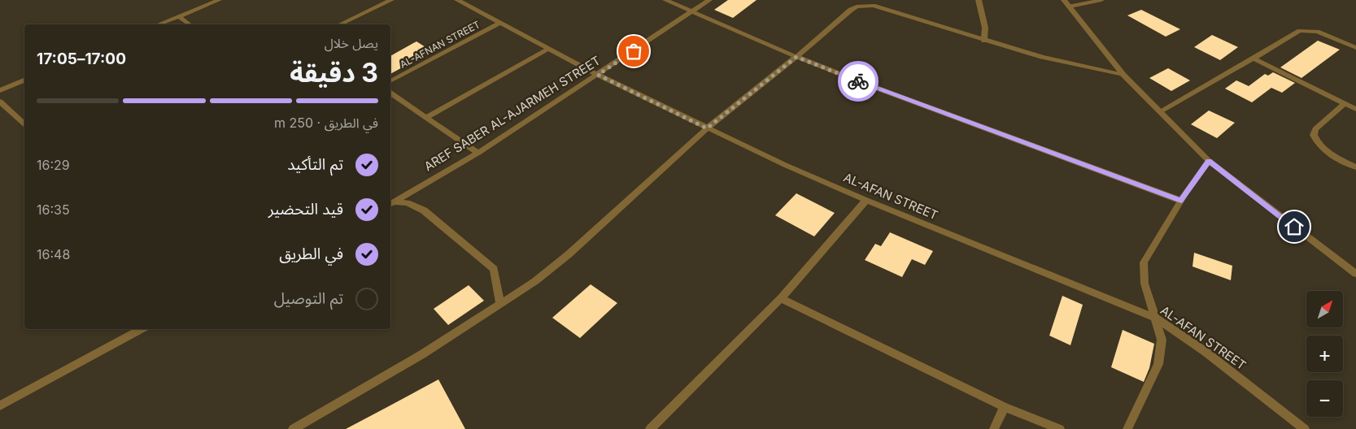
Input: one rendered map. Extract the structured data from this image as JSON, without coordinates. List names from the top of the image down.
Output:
{
  "streets": {
    "street": ["AL-AFNAN STREET", "AREF SABER AL-AJARMEH STREET", "AL-AFAN STREET"]
  },
  "crossings": [
    ["AL-AFNAN STREET", "AL-AFAN STREET"],
    ["AREF SABER AL-AJARMEH STREET", "AL-AFAN STREET"]
  ],
  "north": "top right",
  "page": {
    "heading": ["3 دقيقة", "يصل خلال", "17:00–17:05"],
    "bar": "في الطريق · 250 m",
    "list": [
      ["تم التأكيد", "16:29"],
      ["قيد التحضير", "16:35"],
      ["في الطريق", "16:48"],
      "تم التوصيل"
    ],
    "map_buttons": ["+", "−"]
  }
}
